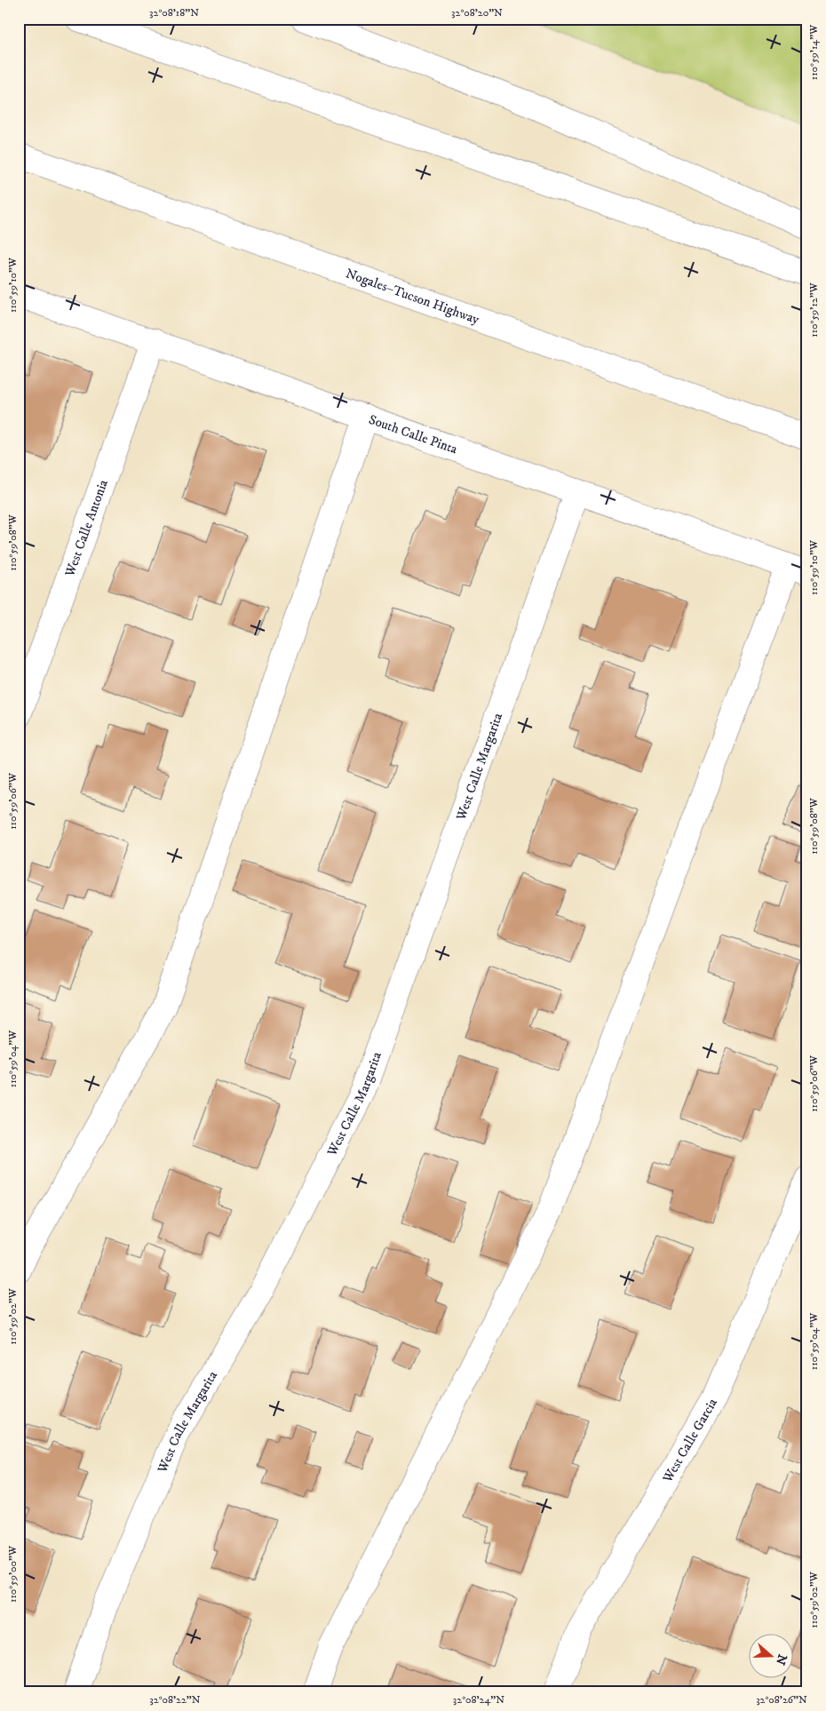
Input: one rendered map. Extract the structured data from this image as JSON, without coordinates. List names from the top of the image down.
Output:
{
  "streets": {
    "main road": [
      "Nogales–Tucson Highway",
      "South Calle Pinta",
      "West Calle Antonia",
      "West Calle Margarita",
      "West Calle Garcia"
    ]
  },
  "crossings": [
    ["South Calle Pinta", "West Calle Antonia"],
    ["South Calle Pinta", "West Calle Margarita"]
  ],
  "north": "right",
  "coordinates": [
    "32°08'18\"N",
    "32°08'20\"N",
    "110°59'14\"W",
    "110°59'10\"W",
    "110°59'12\"W",
    "110°59'08\"W",
    "110°59'06\"W",
    "110°59'04\"W",
    "110°59'02\"W",
    "110°59'00\"W",
    "32°08'22\"N",
    "32°08'24\"N",
    "32°08'26\"N"
  ]
}
